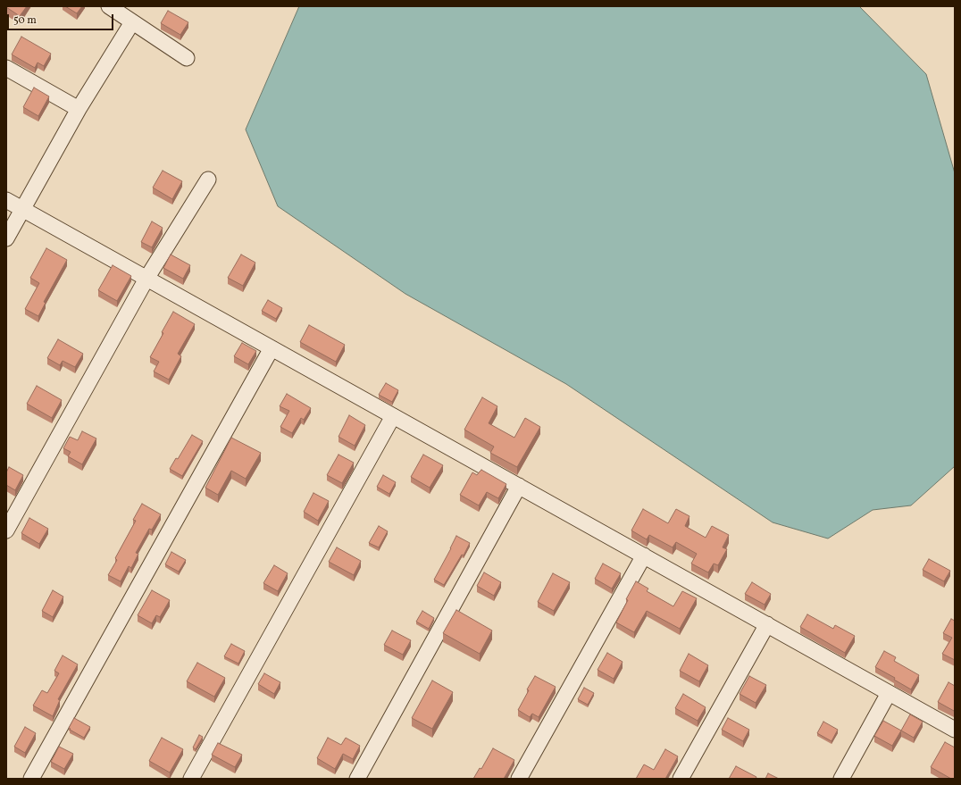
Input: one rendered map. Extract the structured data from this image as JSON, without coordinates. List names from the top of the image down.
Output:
{
  "scale_bar": "50 m"
}
